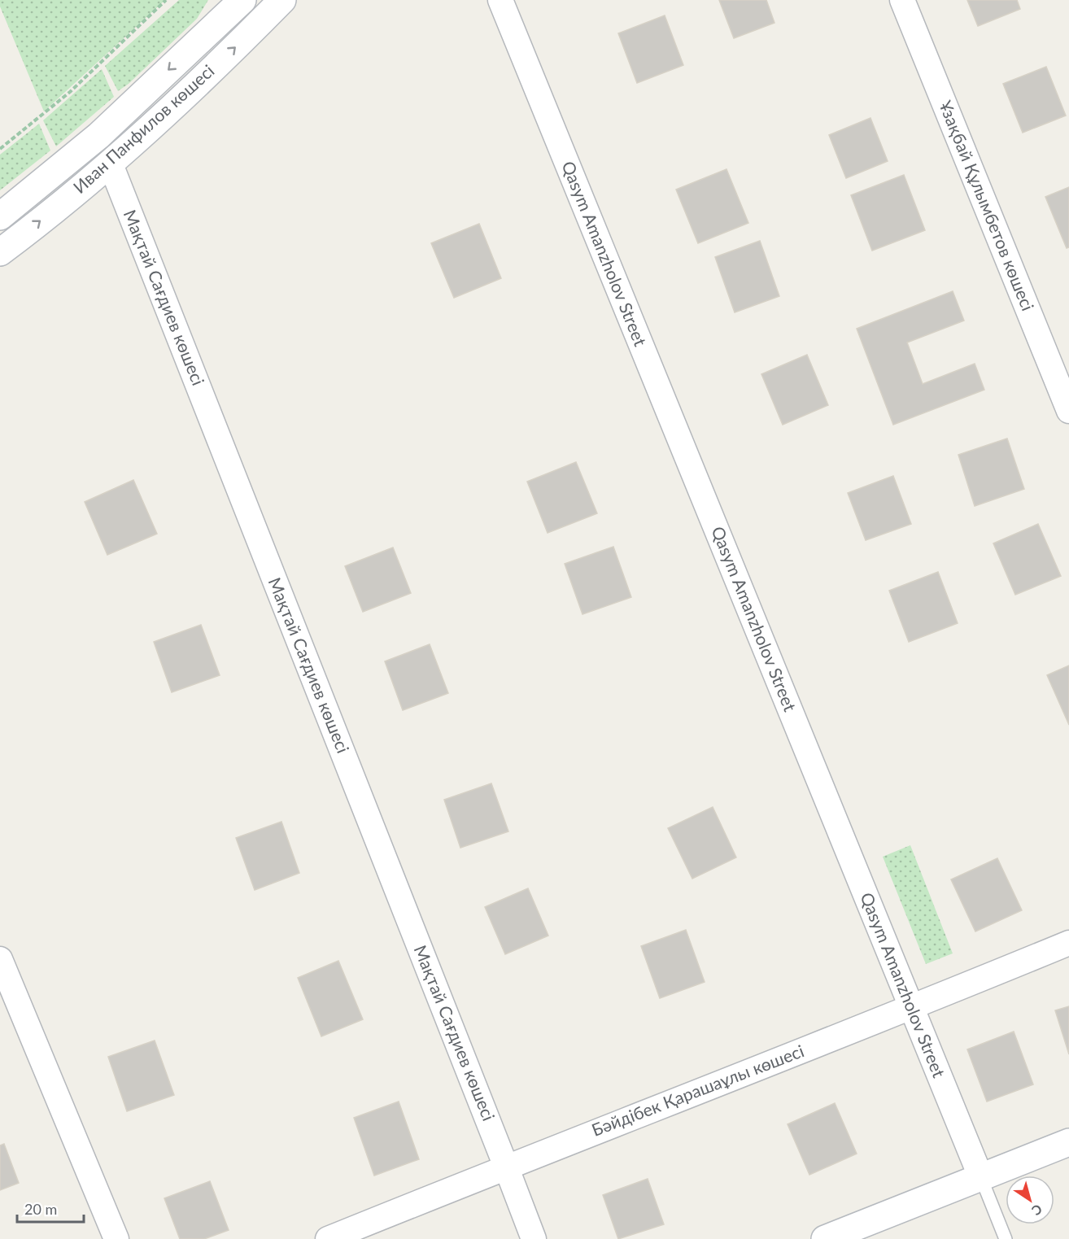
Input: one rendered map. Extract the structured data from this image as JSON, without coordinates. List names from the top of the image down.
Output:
{
  "streets": {
    "street": [
      "Иван Панфилов көшесі",
      "Ұзақбай Құлымбетов көшесі",
      "Qasym Amanzholov Street",
      "Мақтай Сағдиев көшесі",
      "Бәйдібек Қарашаұлы көшесі"
    ]
  },
  "crossings": [
    ["Иван Панфилов көшесі", "Мақтай Сағдиев көшесі"],
    ["Qasym Amanzholov Street", "Бәйдібек Қарашаұлы көшесі"],
    ["Мақтай Сағдиев көшесі", "Бәйдібек Қарашаұлы көшесі"]
  ],
  "scale_bar": "20 m",
  "north": "bottom right"
}
